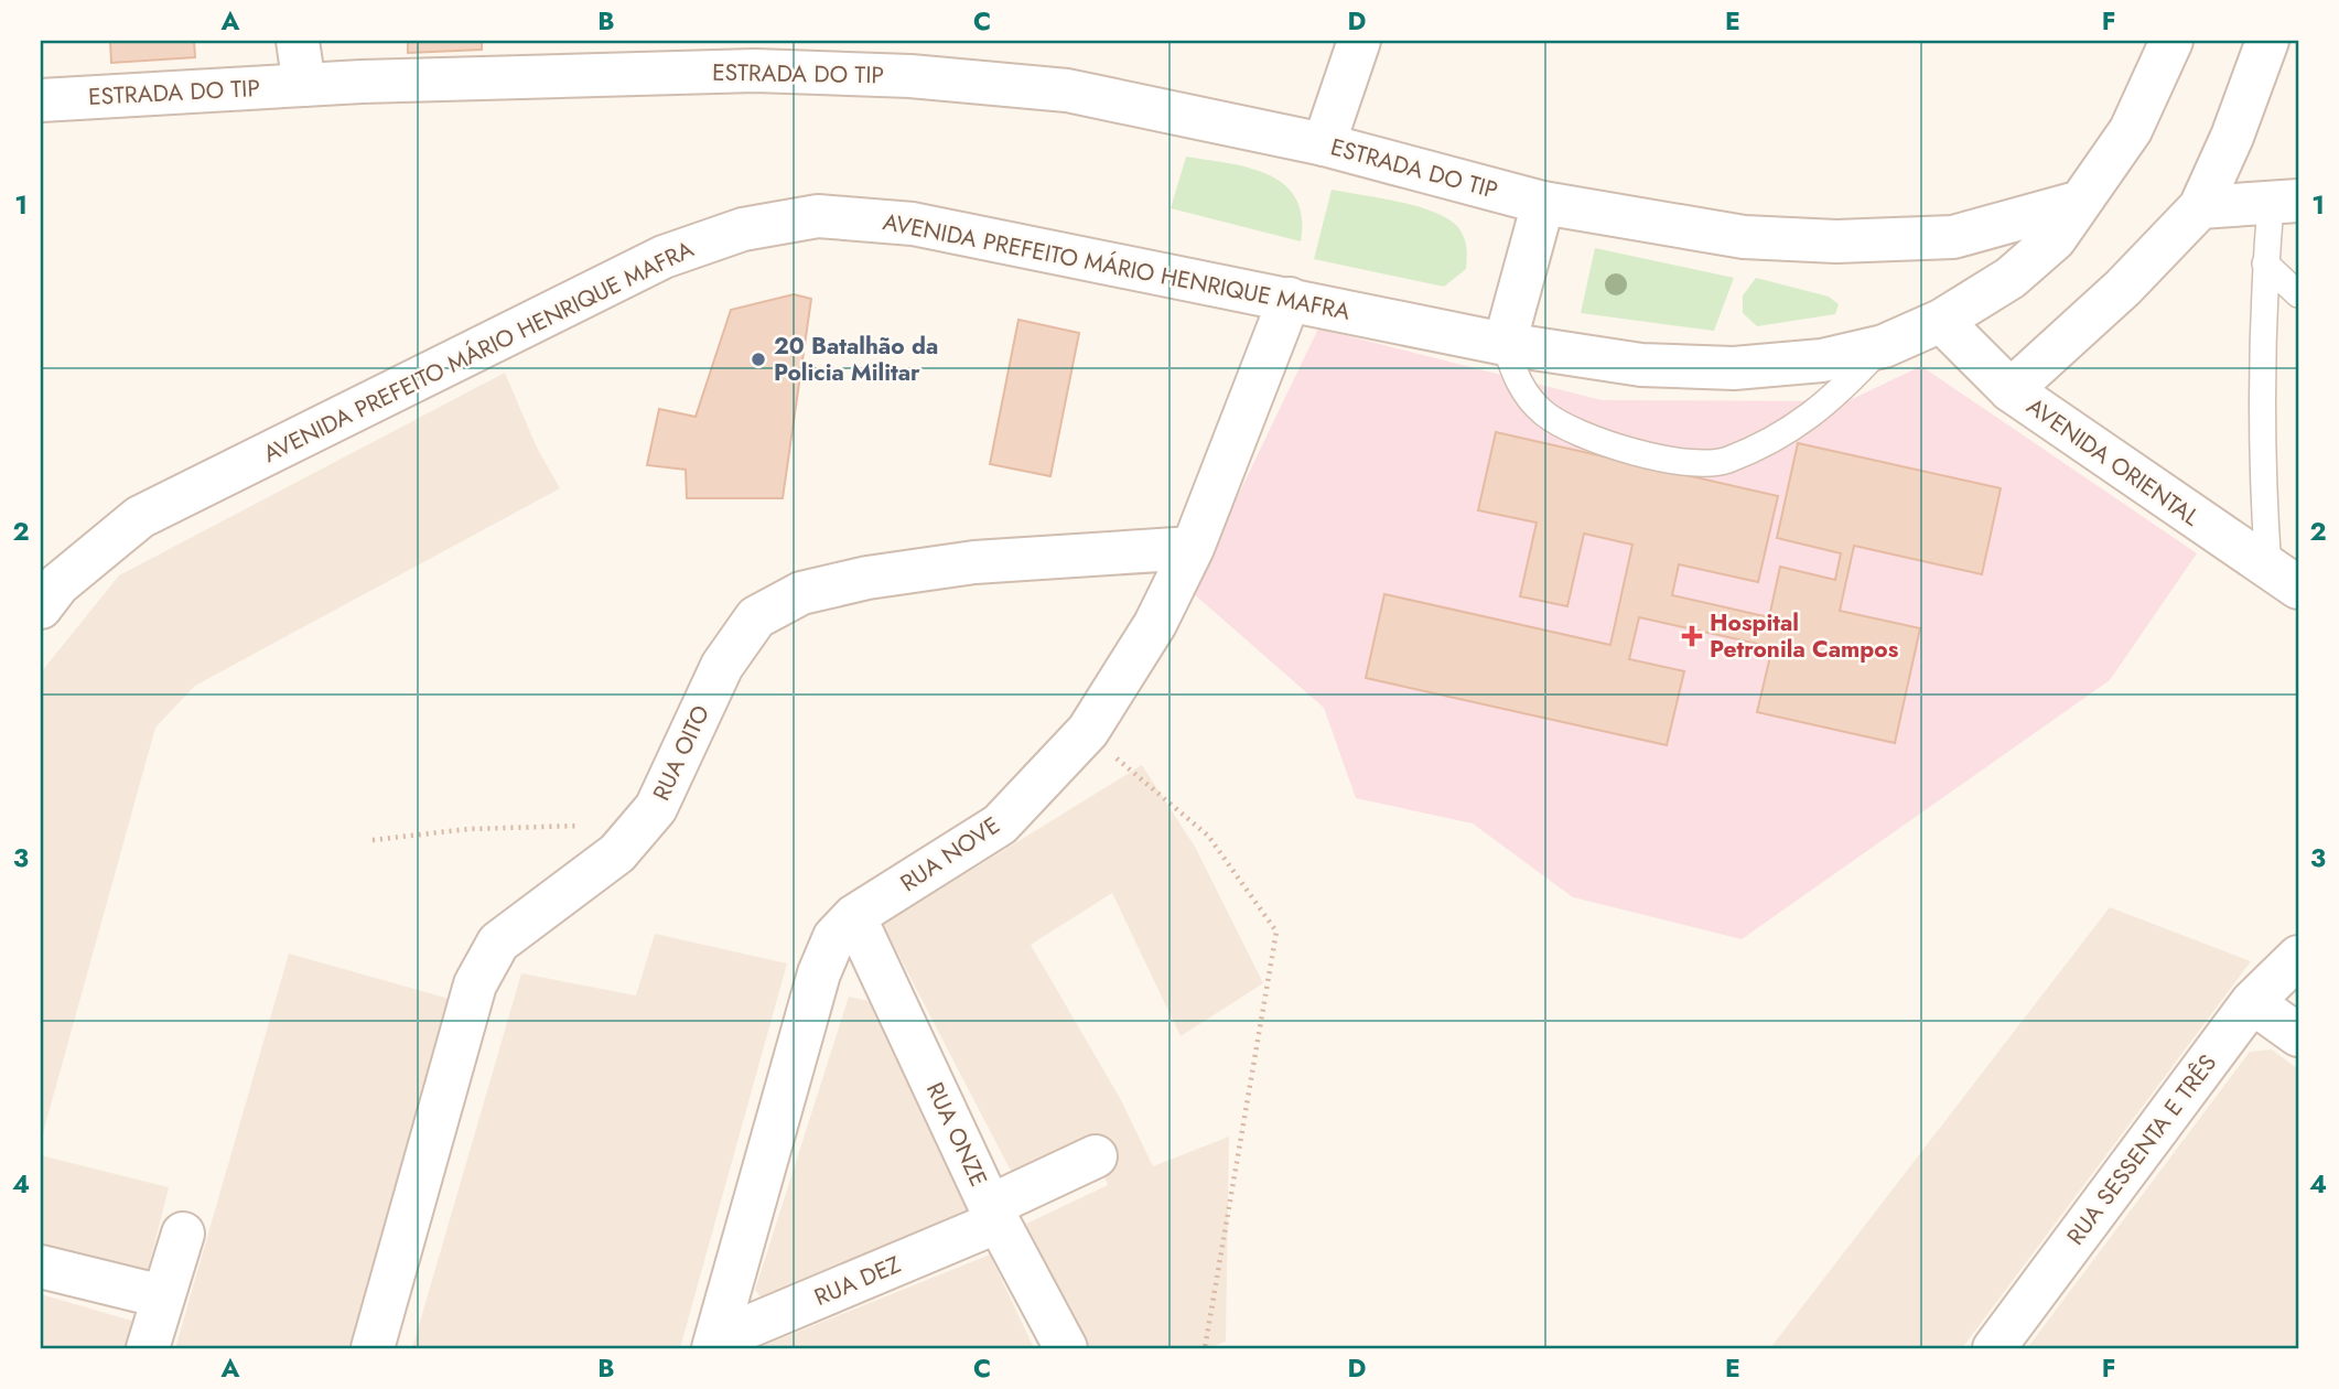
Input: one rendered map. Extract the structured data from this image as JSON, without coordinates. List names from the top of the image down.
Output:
{
  "streets": {
    "street": [
      "ESTRADA DO TIP",
      "AVENIDA PREFEITO MÁRIO HENRIQUE MAFRA",
      "AVENIDA ORIENTAL",
      "RUA OITO",
      "RUA NOVE",
      "RUA ONZE",
      "RUA SESSENTA E TRÊS",
      "RUA DEZ"
    ]
  },
  "crossings": [
    ["ESTRADA DO TIP", "AVENIDA PREFEITO MÁRIO HENRIQUE MAFRA"],
    ["AVENIDA PREFEITO MÁRIO HENRIQUE MAFRA", "AVENIDA ORIENTAL"],
    ["AVENIDA PREFEITO MÁRIO HENRIQUE MAFRA", "RUA NOVE"],
    ["RUA OITO", "RUA NOVE"],
    ["RUA NOVE", "RUA ONZE"],
    ["RUA NOVE", "RUA DEZ"],
    ["RUA ONZE", "RUA DEZ"]
  ],
  "places": {
    "other": ["20 Batalhão da Policia Militar"],
    "health": ["Hospital Petronila Campos"]
  },
  "grid": {
    "columns": [
      "A",
      "B",
      "C",
      "D",
      "E",
      "F"
    ],
    "rows": [
      "1",
      "2",
      "3",
      "4"
    ]
  }
}
